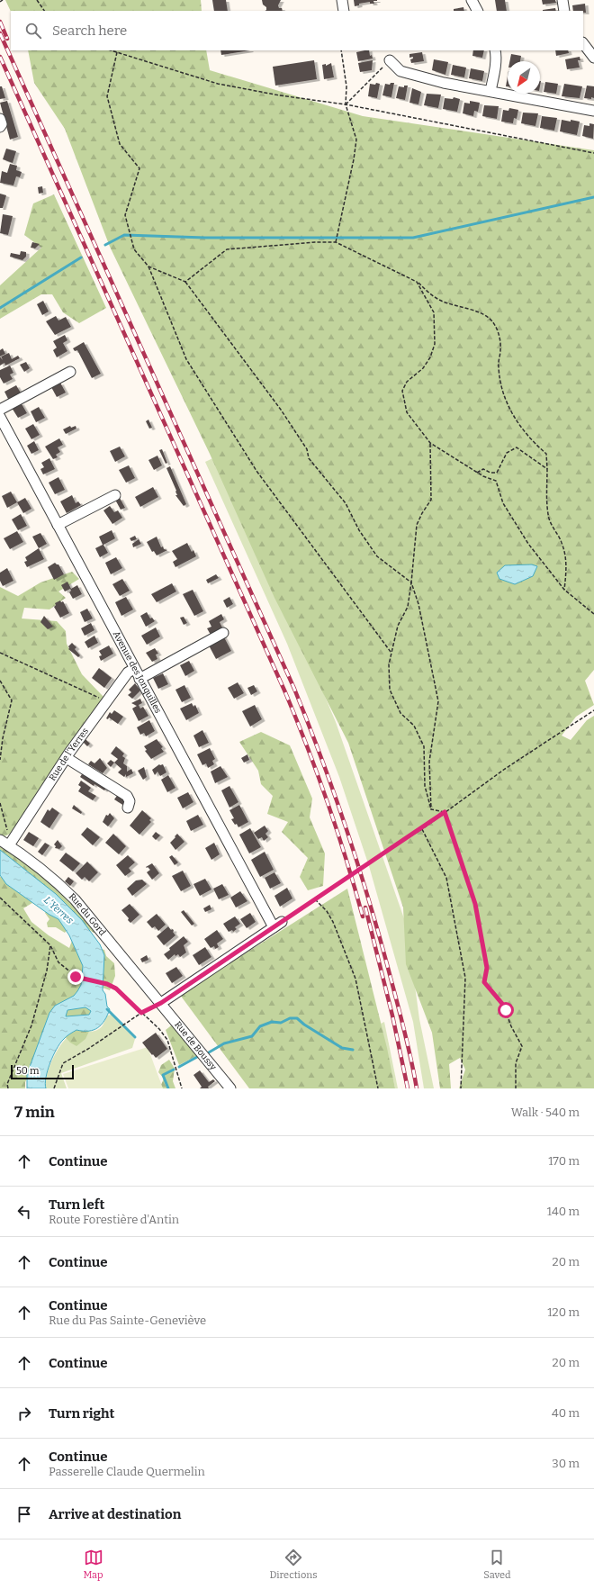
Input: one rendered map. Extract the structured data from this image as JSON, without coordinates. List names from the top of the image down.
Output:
{
  "streets": {
    "street": [
      "Avenue des Jonquilles",
      "Rue de l'Yerres",
      "Rue du Gord",
      "Rue de Boussy"
    ]
  },
  "crossings": [
    ["Avenue des Jonquilles", "Rue de l'Yerres"],
    ["Rue de l'Yerres", "Rue du Gord"],
    ["Rue du Gord", "Rue de Boussy"]
  ],
  "water": ["L'Yerres"],
  "scale_bar": "50 m",
  "north": "bottom left",
  "page": {
    "search": "Search here",
    "scale": "50 m",
    "heading": ["7 min", "Walk · 540 m"],
    "list": [
      ["Continue", "170 m"],
      ["Turn left", "Route Forestière d'Antin", "140 m"],
      ["Continue", "20 m"],
      ["Continue", "Rue du Pas Sainte-Geneviève", "120 m"],
      ["Continue", "20 m"],
      ["Turn right", "40 m"],
      ["Continue", "Passerelle Claude Quermelin", "30 m"],
      "Arrive at destination"
    ],
    "nav": ["Map", "Directions", "Saved"]
  }
}
